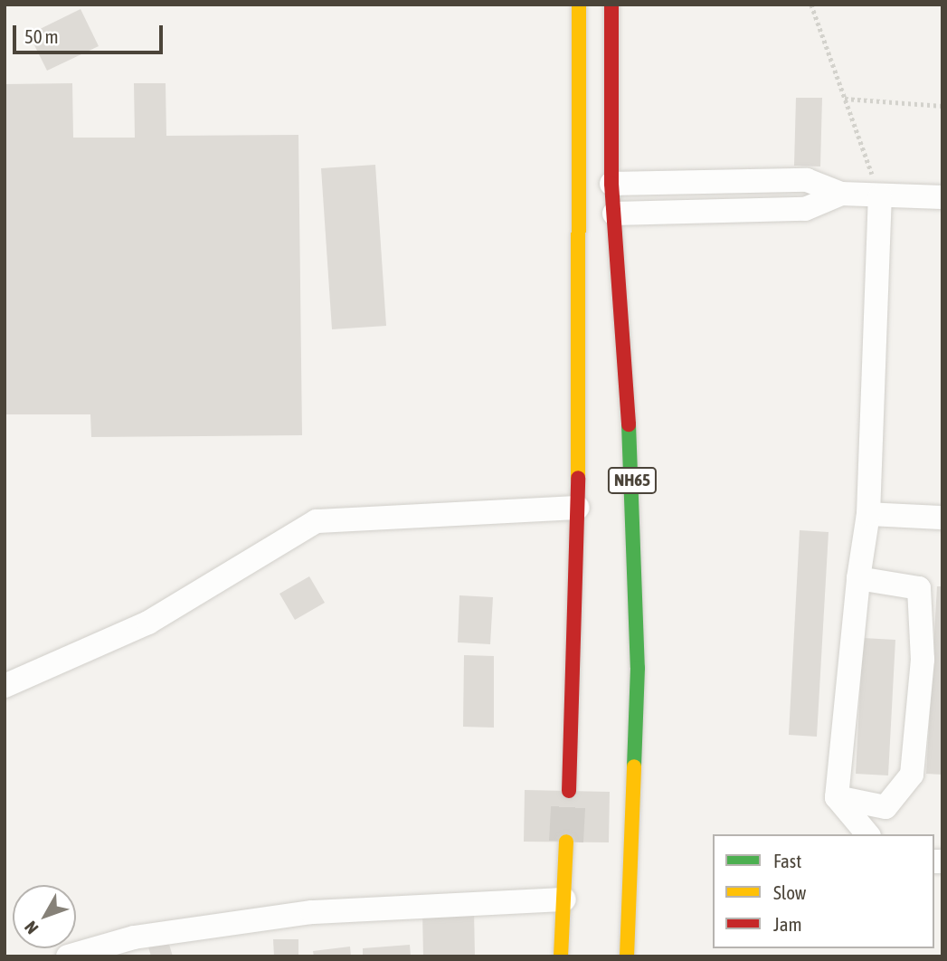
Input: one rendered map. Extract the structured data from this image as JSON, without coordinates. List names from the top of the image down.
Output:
{
  "streets": {
    "highway": ["NH65"]
  },
  "legend": ["Fast", "Slow", "Jam"],
  "scale_bar": "50 m",
  "north": "bottom left"
}
